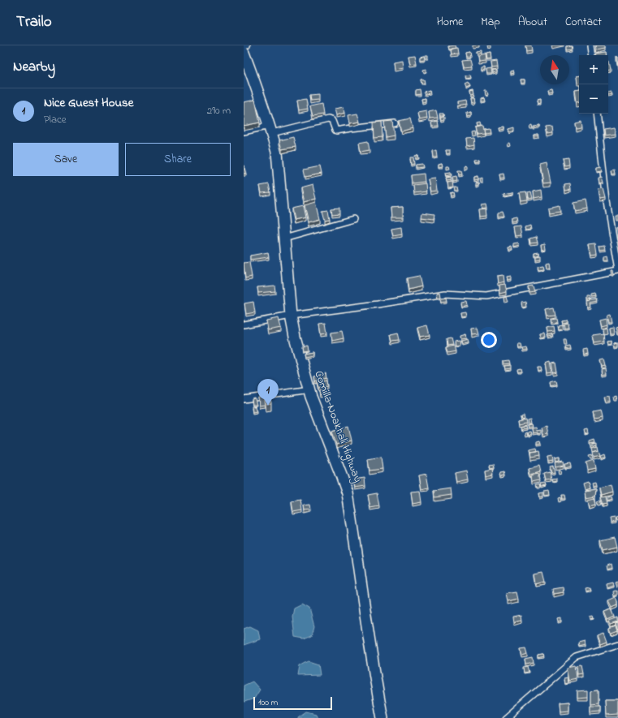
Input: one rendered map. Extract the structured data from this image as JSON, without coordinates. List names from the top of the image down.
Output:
{
  "streets": {
    "highway": ["Comilla–Noakhali Highway"]
  },
  "scale_bar": "100 m",
  "north": "top",
  "page": {
    "header": "Trailo",
    "nav": [
      "Home",
      "Map",
      "About",
      "Contact"
    ],
    "heading": "Nearby",
    "map_buttons": ["+", "−"],
    "list": [
      {
        "mark": "1",
        "name": "Nice Guest House",
        "note": "Place",
        "value": "290 m"
      }
    ],
    "buttons": ["Save", "Share"],
    "pins": "1",
    "scale": "100 m"
  }
}
